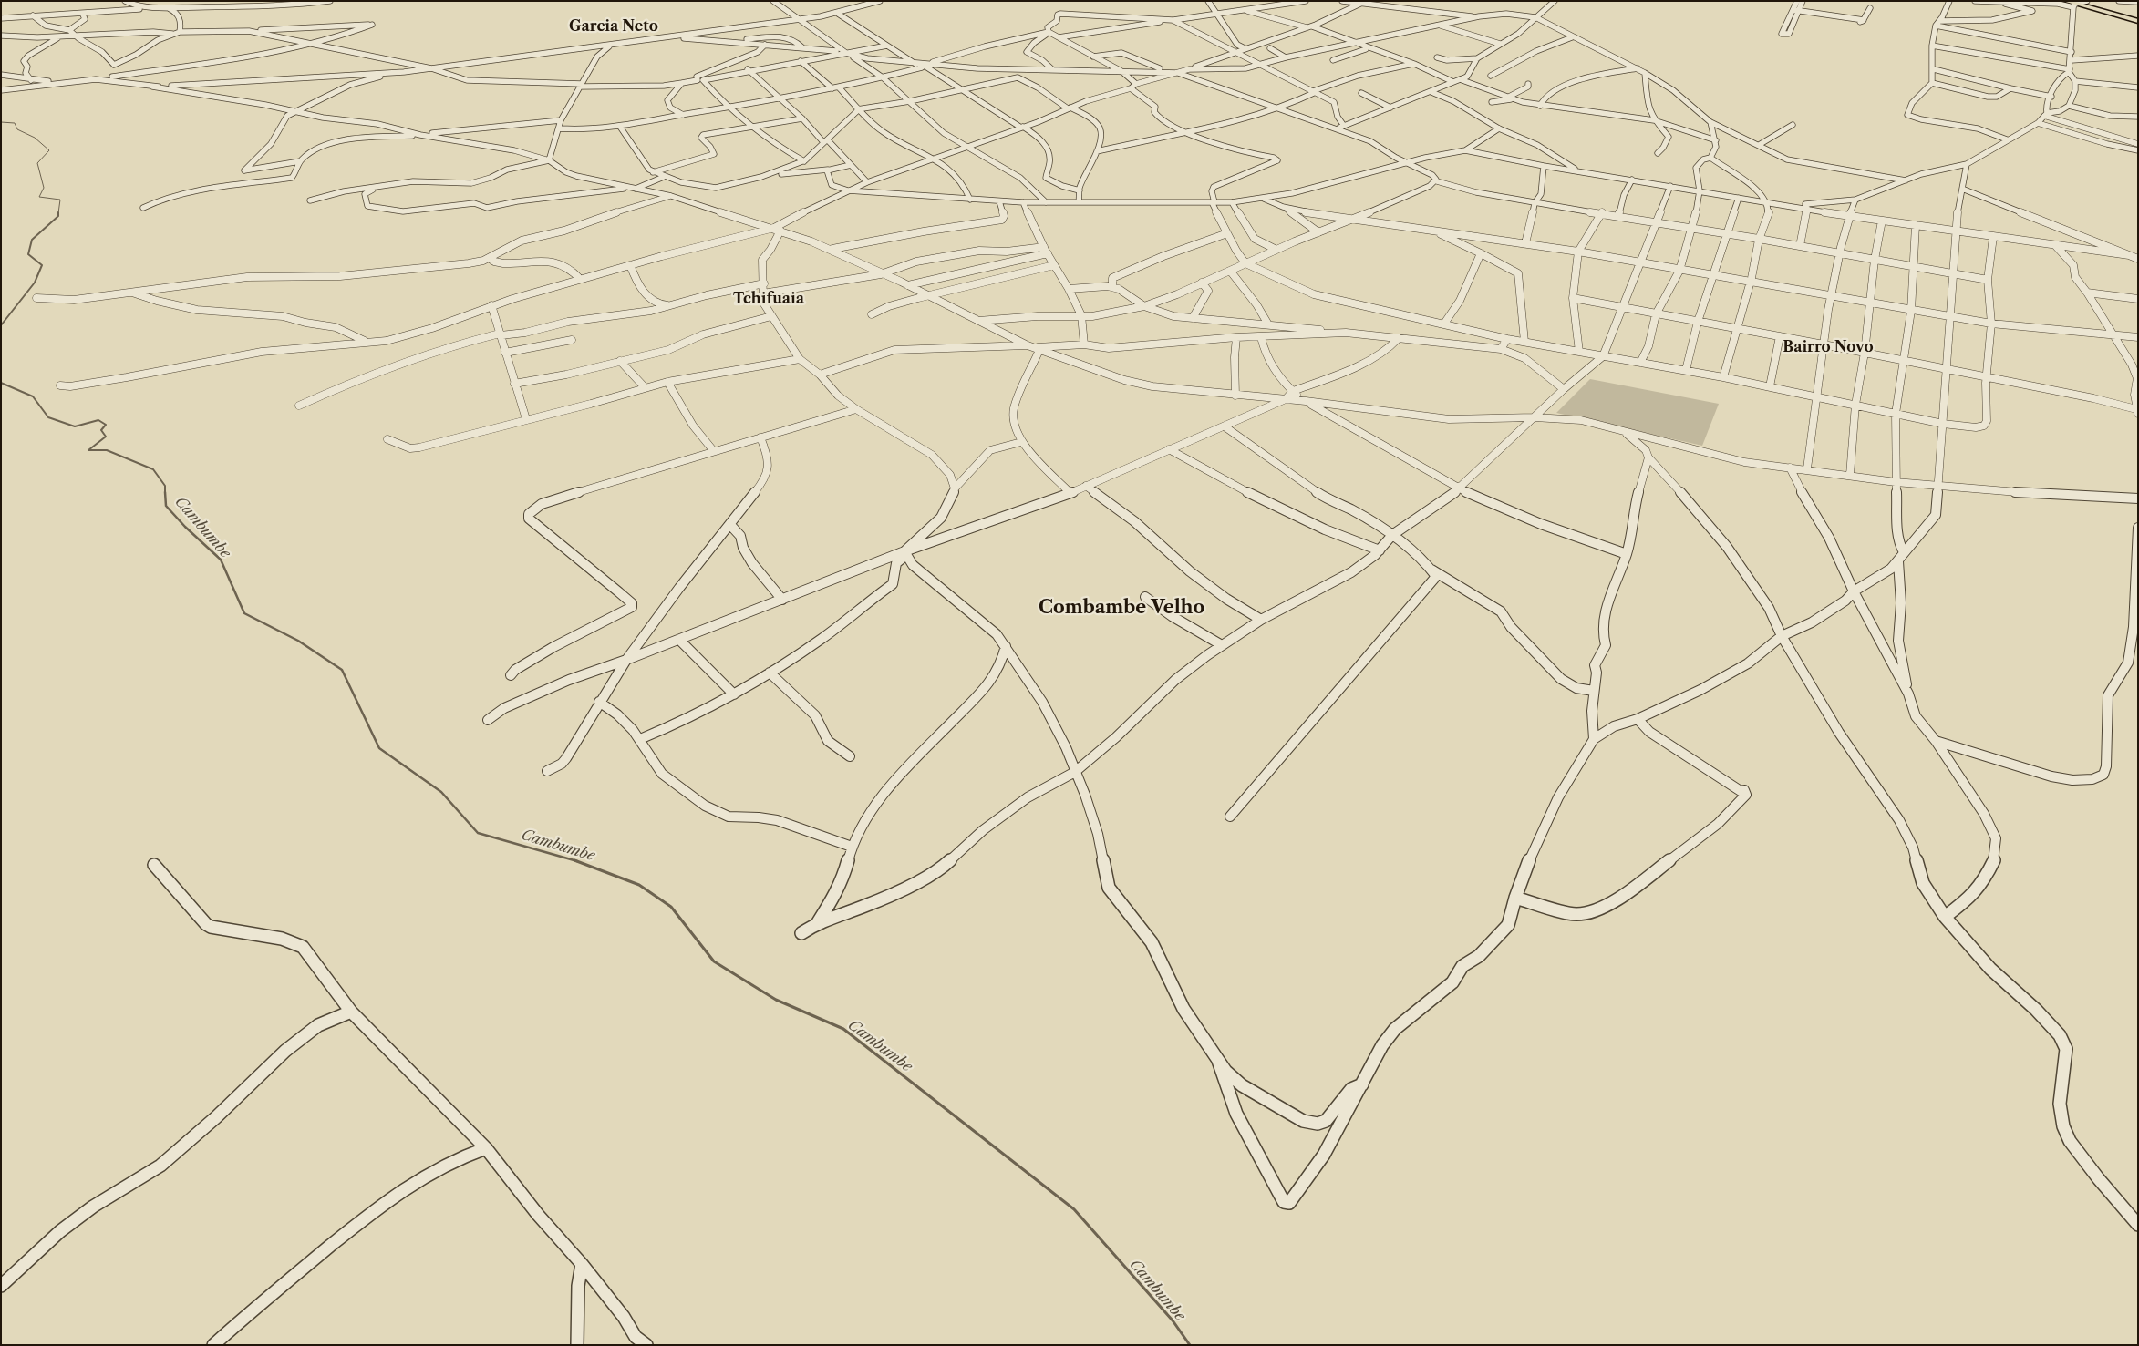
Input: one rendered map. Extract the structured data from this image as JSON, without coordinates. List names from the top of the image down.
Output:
{
  "districts": [
    "Garcia Neto",
    "Tchifuaia",
    "Bairro Novo",
    "Combambe Velho"
  ],
  "water": ["Cambumbe"]
}
